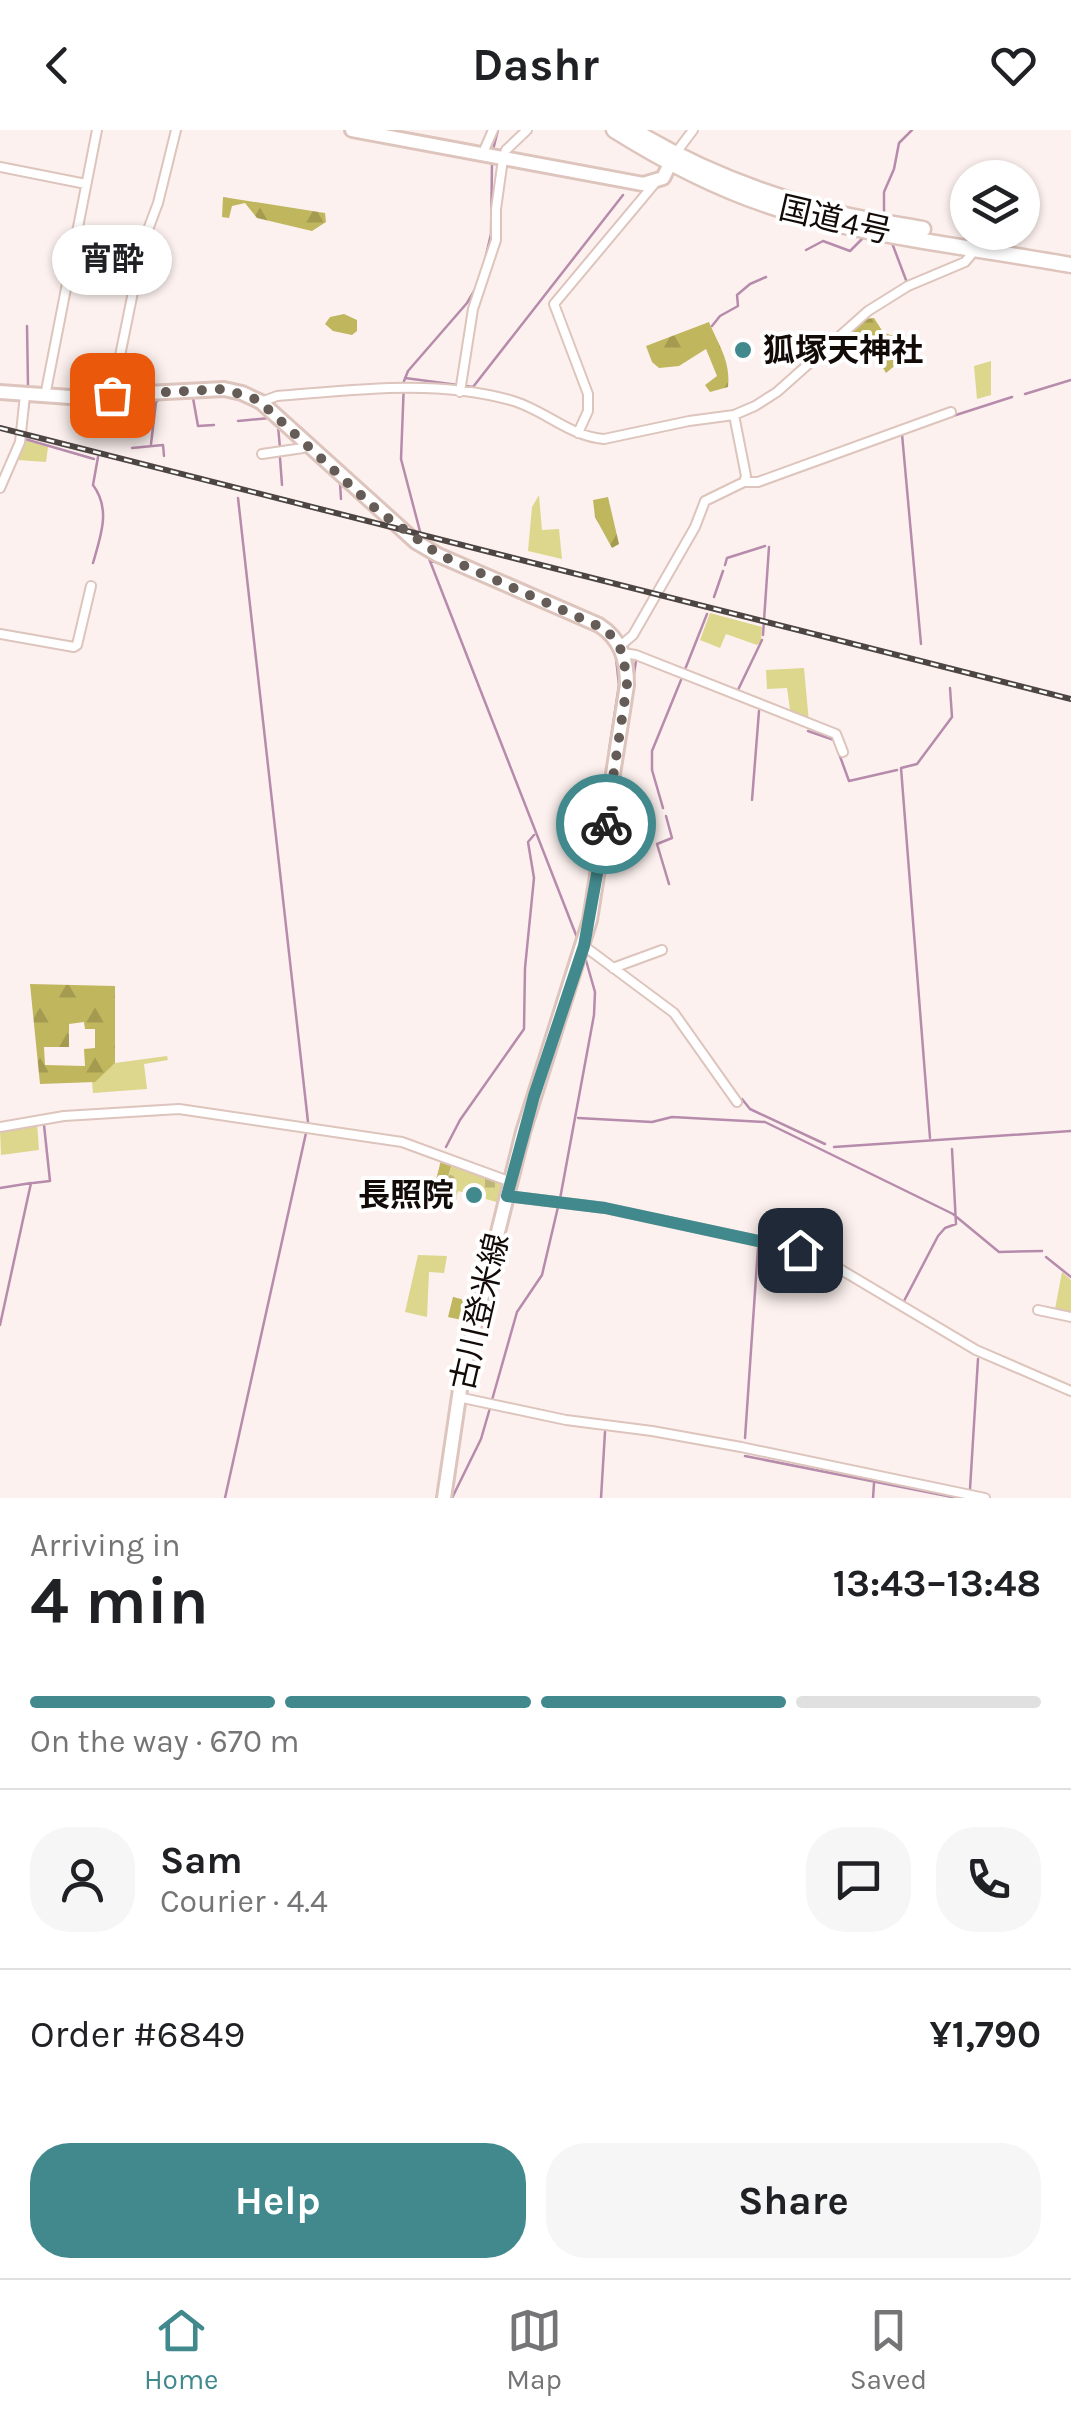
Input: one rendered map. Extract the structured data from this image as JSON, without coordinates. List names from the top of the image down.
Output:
{
  "streets": {
    "highway": ["国道4号"],
    "main road": ["古川登米線"]
  },
  "places": ["狐塚天神社", "宵酔", "長照院"],
  "page": {
    "header": "Dashr",
    "bubble": "宵酔",
    "heading": ["4 min", "Arriving in", "13:43–13:48"],
    "panel": [
      "Sam",
      "Courier · 4.4",
      "Order #6849",
      "¥1,790"
    ],
    "bar": "On the way · 670 m",
    "buttons": ["Help", "Share"],
    "tabs": ["Home", "Map", "Saved"]
  }
}
